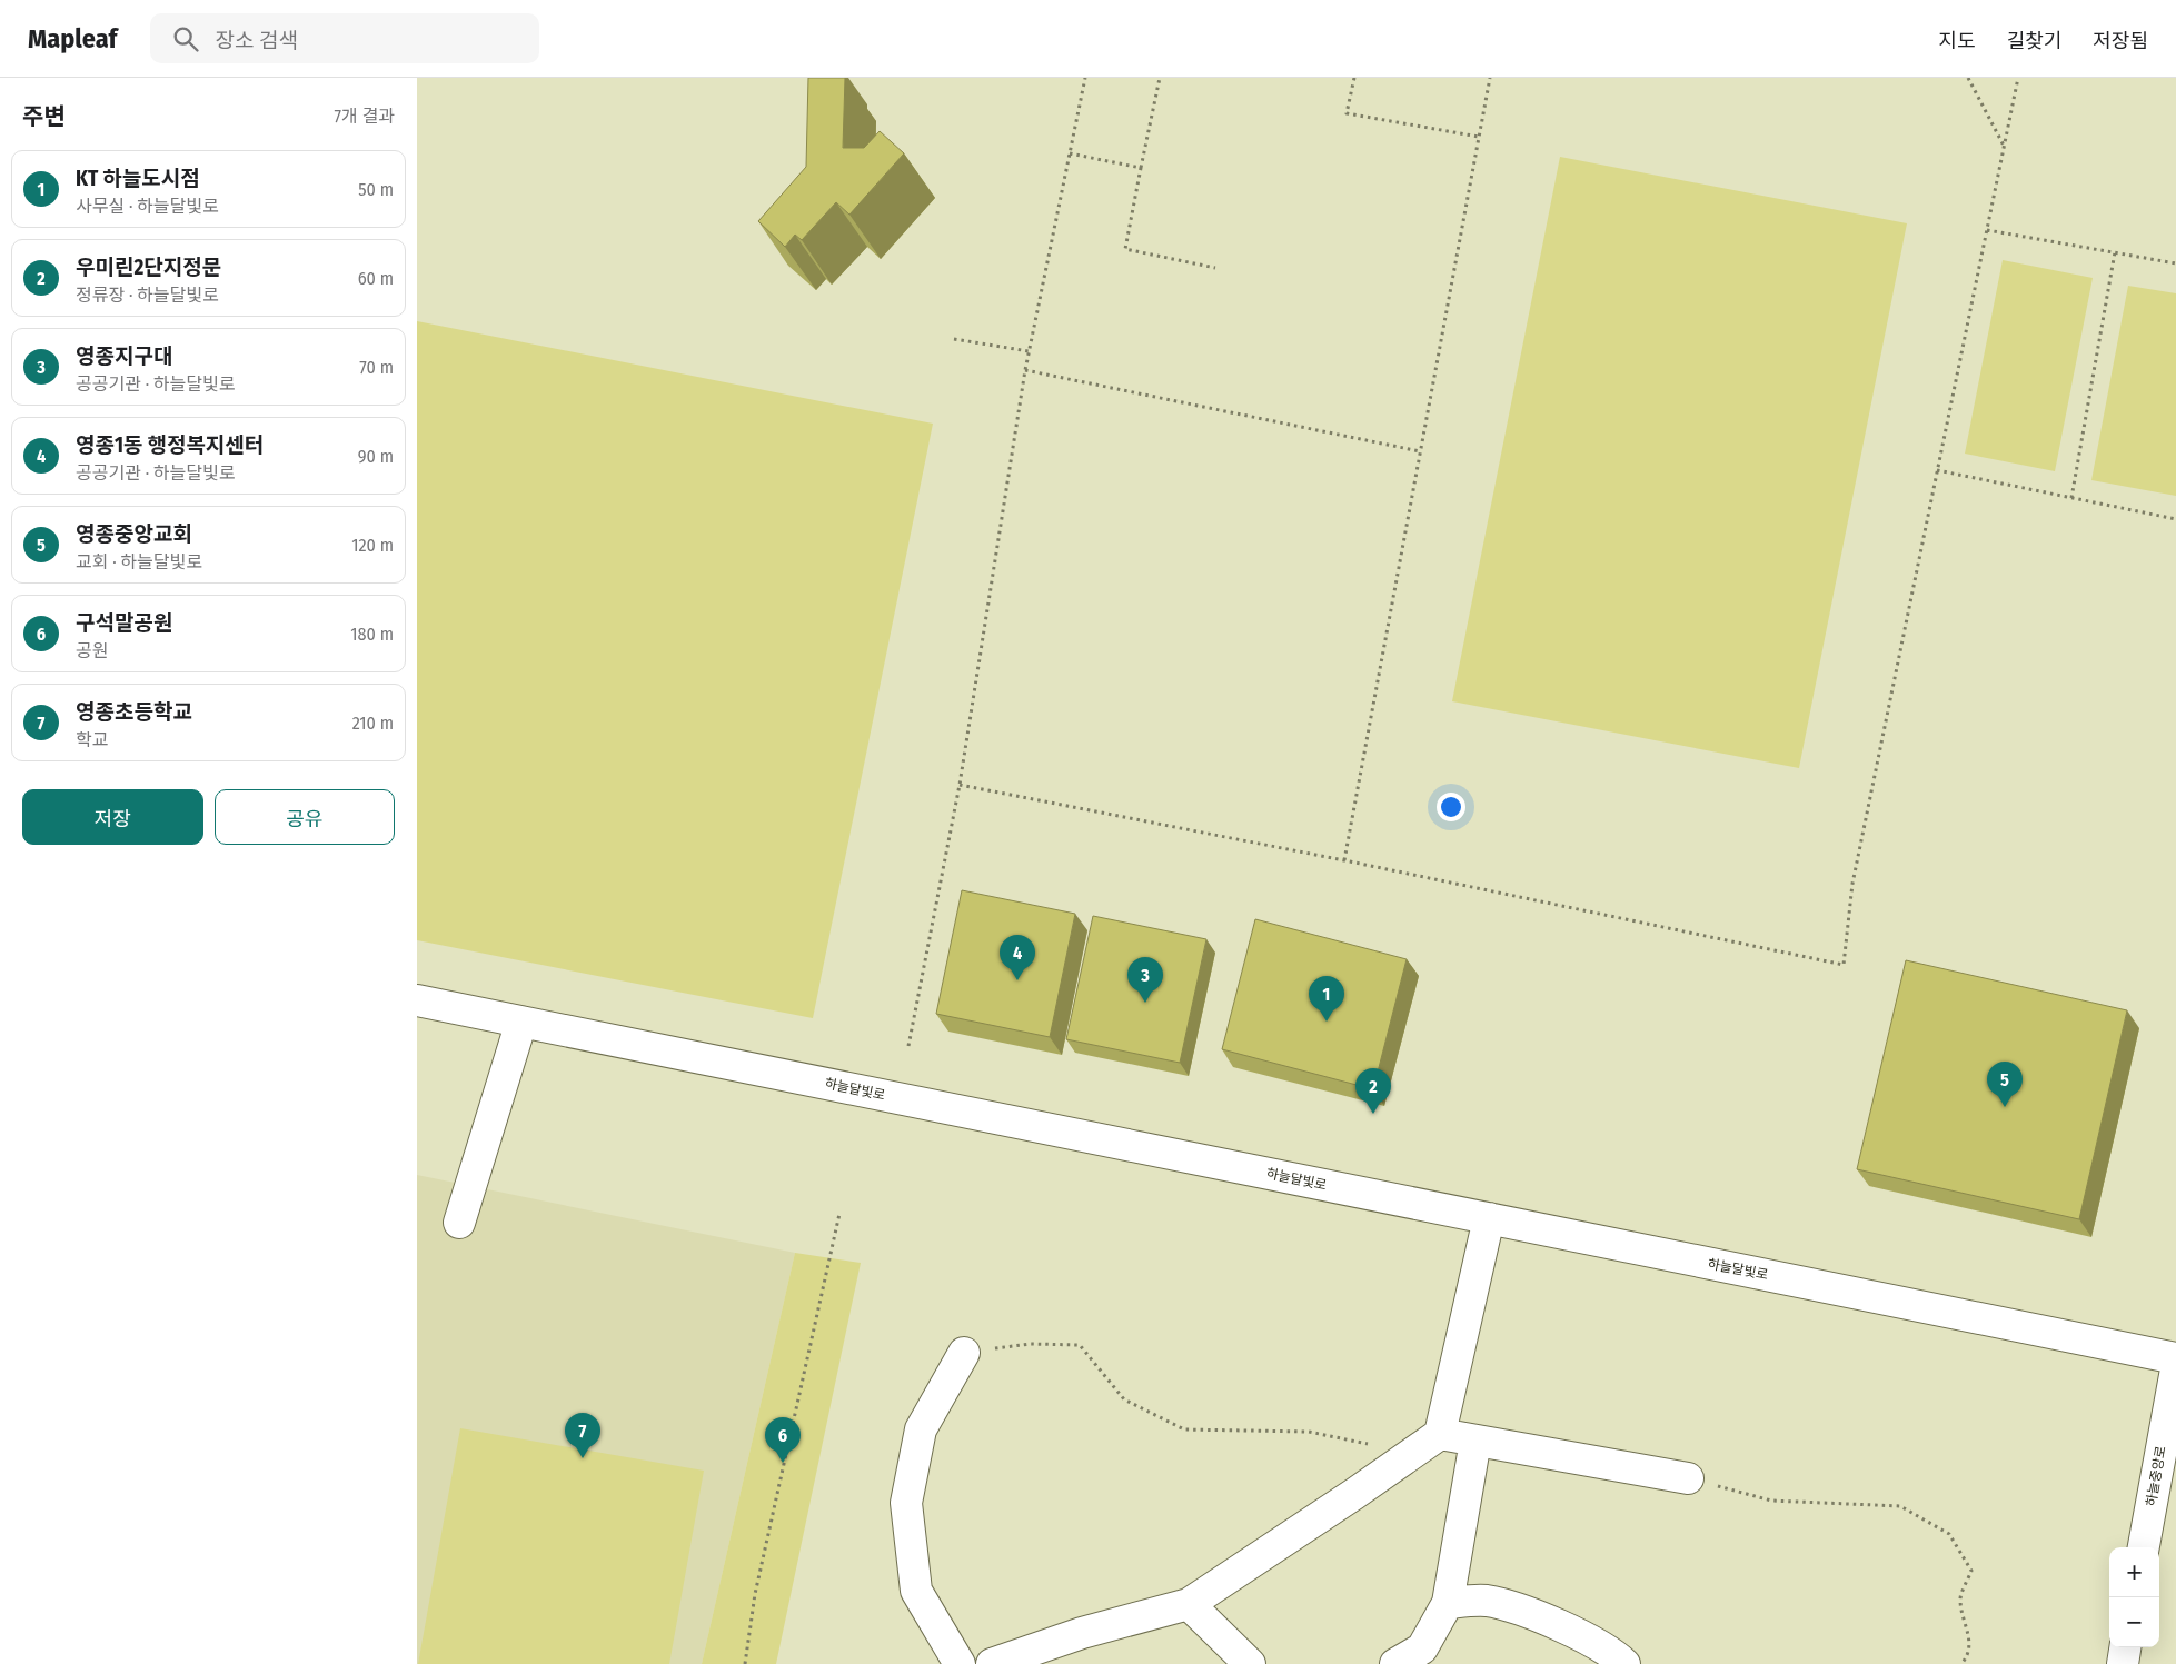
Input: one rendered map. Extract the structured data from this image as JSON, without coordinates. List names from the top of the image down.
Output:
{
  "streets": {
    "street": ["하늘달빛로", "하늘중앙로"]
  },
  "page": {
    "header": "Mapleaf",
    "search": "장소 검색",
    "nav": ["지도", "길찾기", "저장됨"],
    "heading": ["주변", "7개 결과"],
    "list": [
      {
        "mark": "1",
        "name": "KT 하늘도시점",
        "note": "사무실 · 하늘달빛로",
        "value": "50 m"
      },
      {
        "mark": "2",
        "name": "우미린2단지정문",
        "note": "정류장 · 하늘달빛로",
        "value": "60 m"
      },
      {
        "mark": "3",
        "name": "영종지구대",
        "note": "공공기관 · 하늘달빛로",
        "value": "70 m"
      },
      {
        "mark": "4",
        "name": "영종1동 행정복지센터",
        "note": "공공기관 · 하늘달빛로",
        "value": "90 m"
      },
      {
        "mark": "5",
        "name": "영종중앙교회",
        "note": "교회 · 하늘달빛로",
        "value": "120 m"
      },
      {
        "mark": "6",
        "name": "구석말공원",
        "note": "공원",
        "value": "180 m"
      },
      {
        "mark": "7",
        "name": "영종초등학교",
        "note": "학교",
        "value": "210 m"
      }
    ],
    "buttons": ["저장", "공유"],
    "pins": [
      "4",
      "3",
      "1",
      "5",
      "2",
      "7",
      "6"
    ],
    "map_buttons": ["+", "−"]
  }
}
